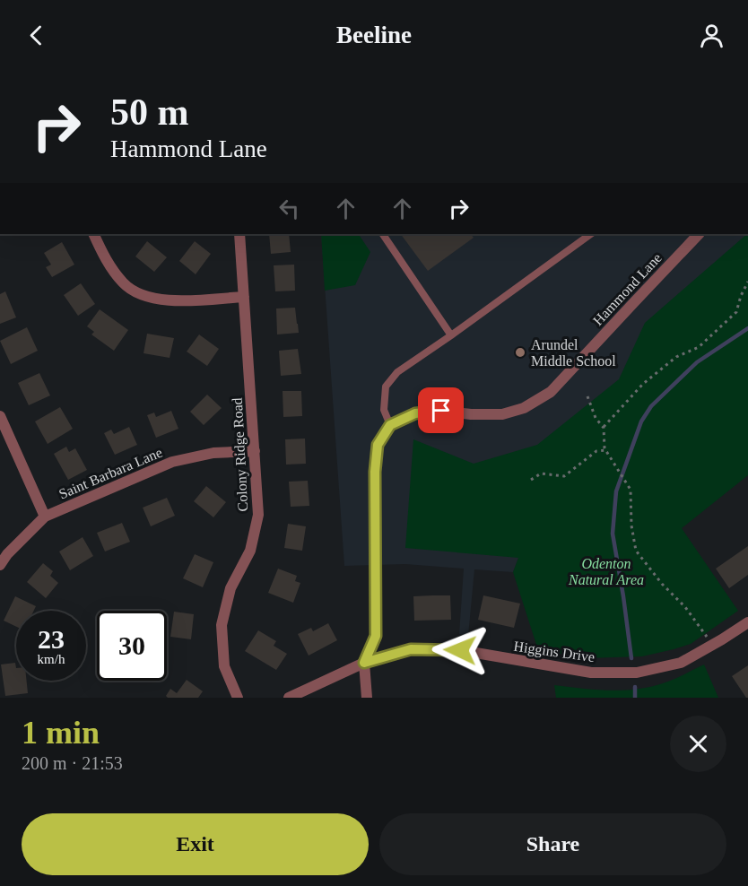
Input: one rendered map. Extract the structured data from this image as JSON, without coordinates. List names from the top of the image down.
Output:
{
  "streets": {
    "street": [
      "Hammond Lane",
      "Colony Ridge Road",
      "Saint Barbara Lane",
      "Higgins Drive"
    ]
  },
  "crossings": [
    ["Colony Ridge Road", "Saint Barbara Lane"]
  ],
  "parks": ["Odenton Natural Area"],
  "places": ["Arundel Middle School"],
  "page": {
    "header": "Beeline",
    "turn": ["50 m", "Hammond Lane"],
    "speed": "23 km/h",
    "limit": "30",
    "heading": ["1 min", "200 m · 21:53"],
    "buttons": ["Exit", "Share"]
  }
}
